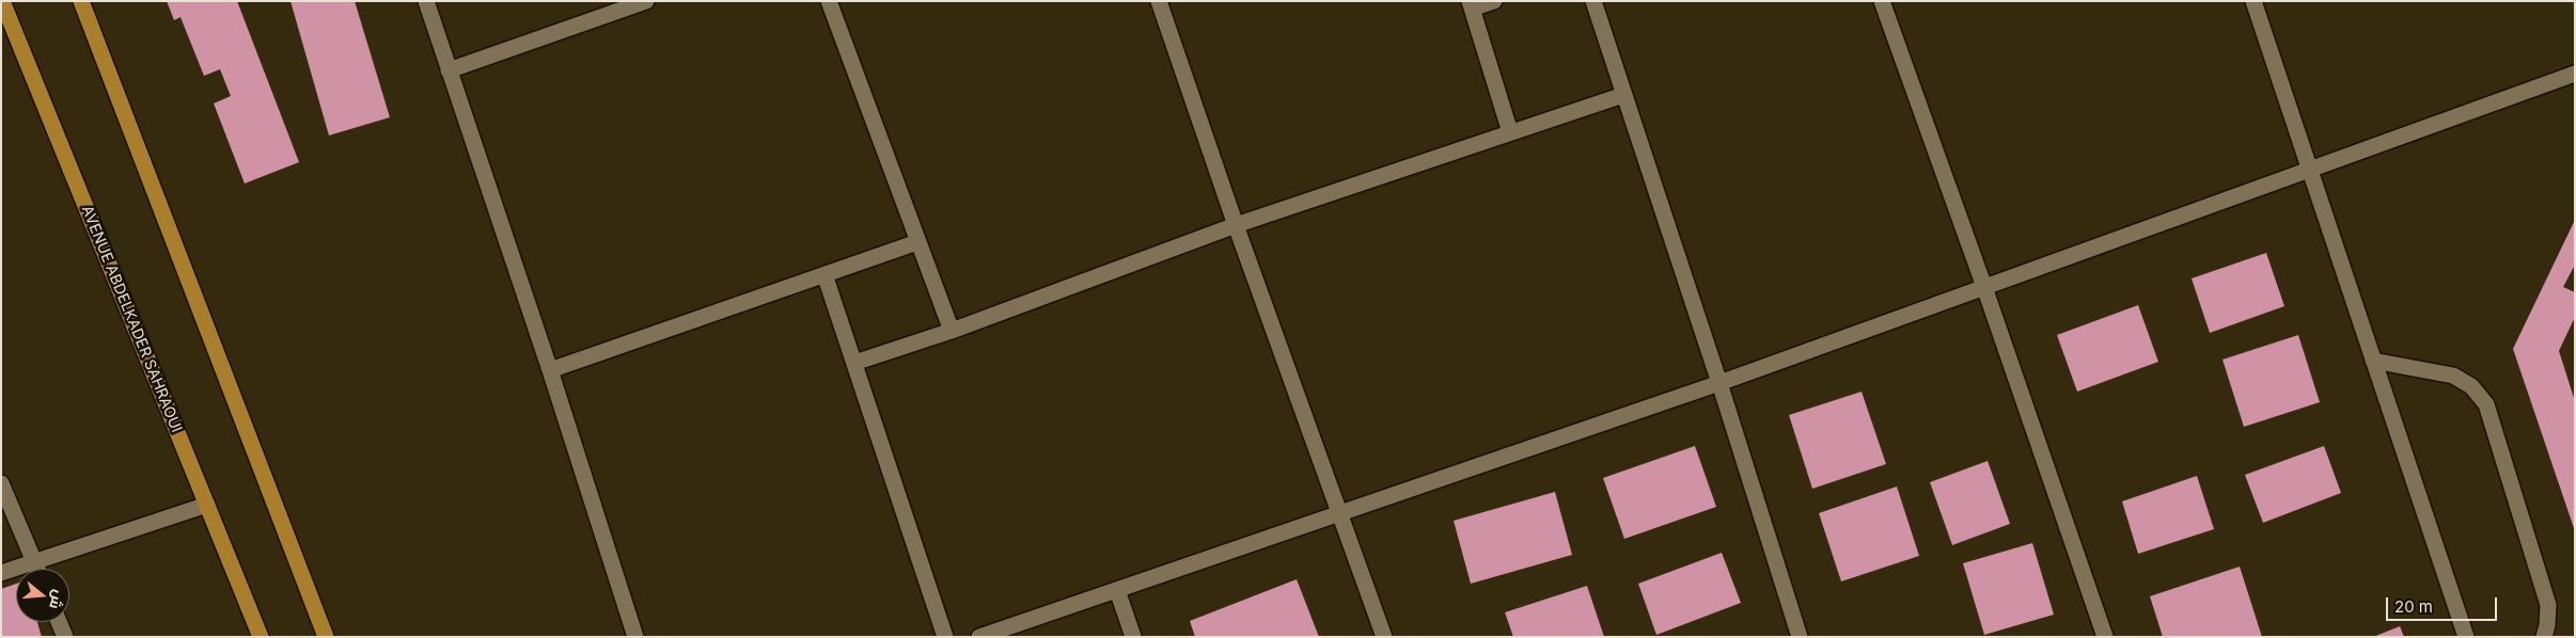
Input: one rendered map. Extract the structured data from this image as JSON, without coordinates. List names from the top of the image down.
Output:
{
  "streets": {
    "main road": ["AVENUE ABDELKADER SAHRAOUI"]
  },
  "scale_bar": "20 m",
  "north": "right"
}
